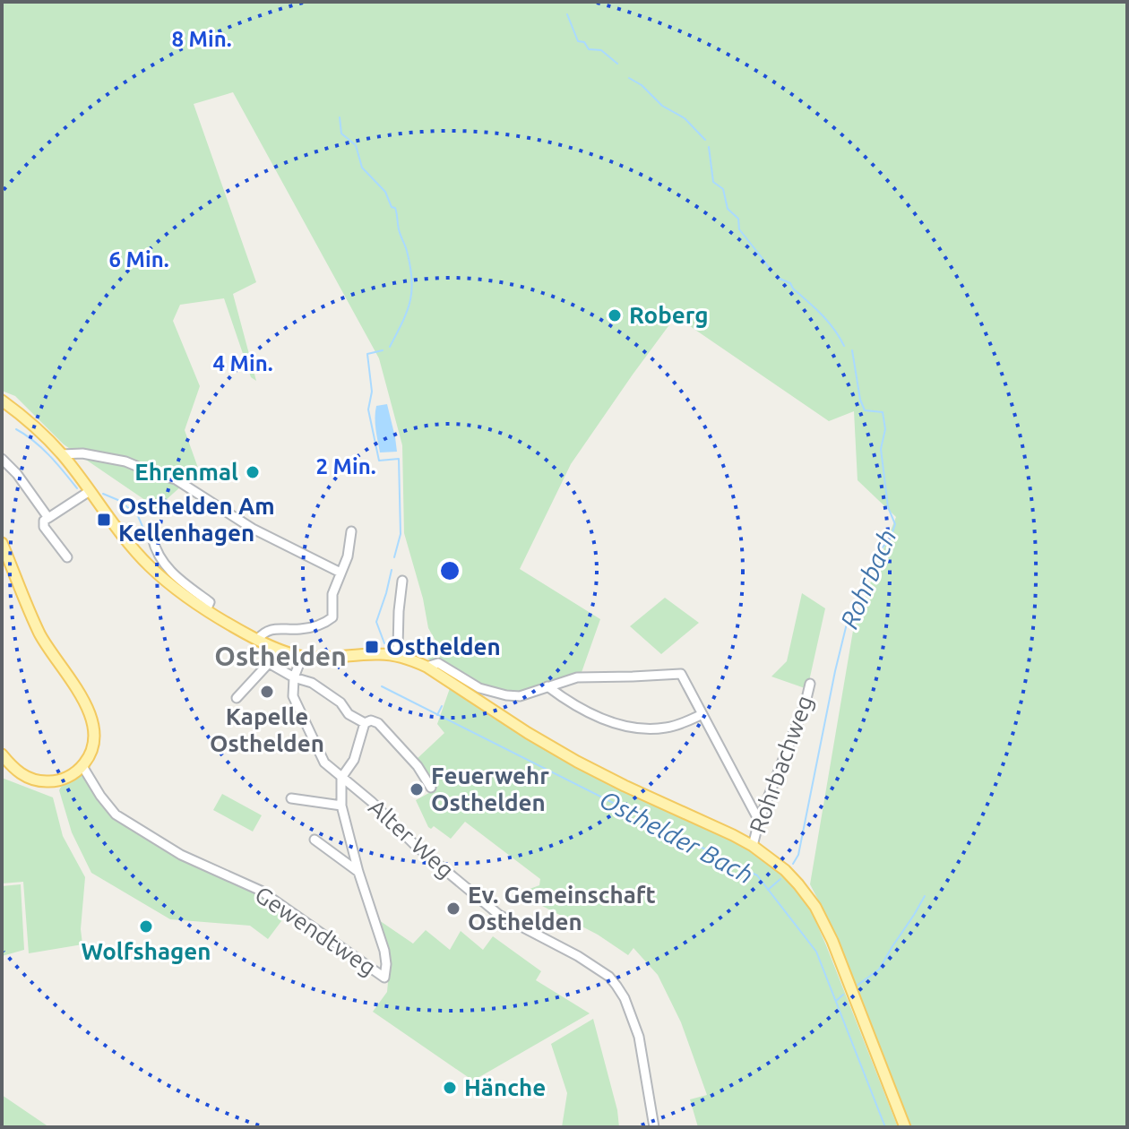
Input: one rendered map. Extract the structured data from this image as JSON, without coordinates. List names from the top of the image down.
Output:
{
  "streets": {
    "street": ["Rohrbachweg", "Alter Weg", "Gewendtweg"]
  },
  "crossings": [
    ["Alter Weg", "Gewendtweg"]
  ],
  "districts": ["Osthelden"],
  "water": ["Rohrbach", "Osthelder Bach"],
  "places": {
    "other": [
      "Roberg",
      "Ehrenmal",
      "Kapelle Osthelden",
      "Feuerwehr Osthelden",
      "Ev. Gemeinschaft Osthelden",
      "Wolfshagen",
      "Hänche"
    ],
    "transit": ["Osthelden Am Kellenhagen", "Osthelden"]
  },
  "rings": [
    "8 Min.",
    "6 Min.",
    "4 Min.",
    "2 Min."
  ]
}
